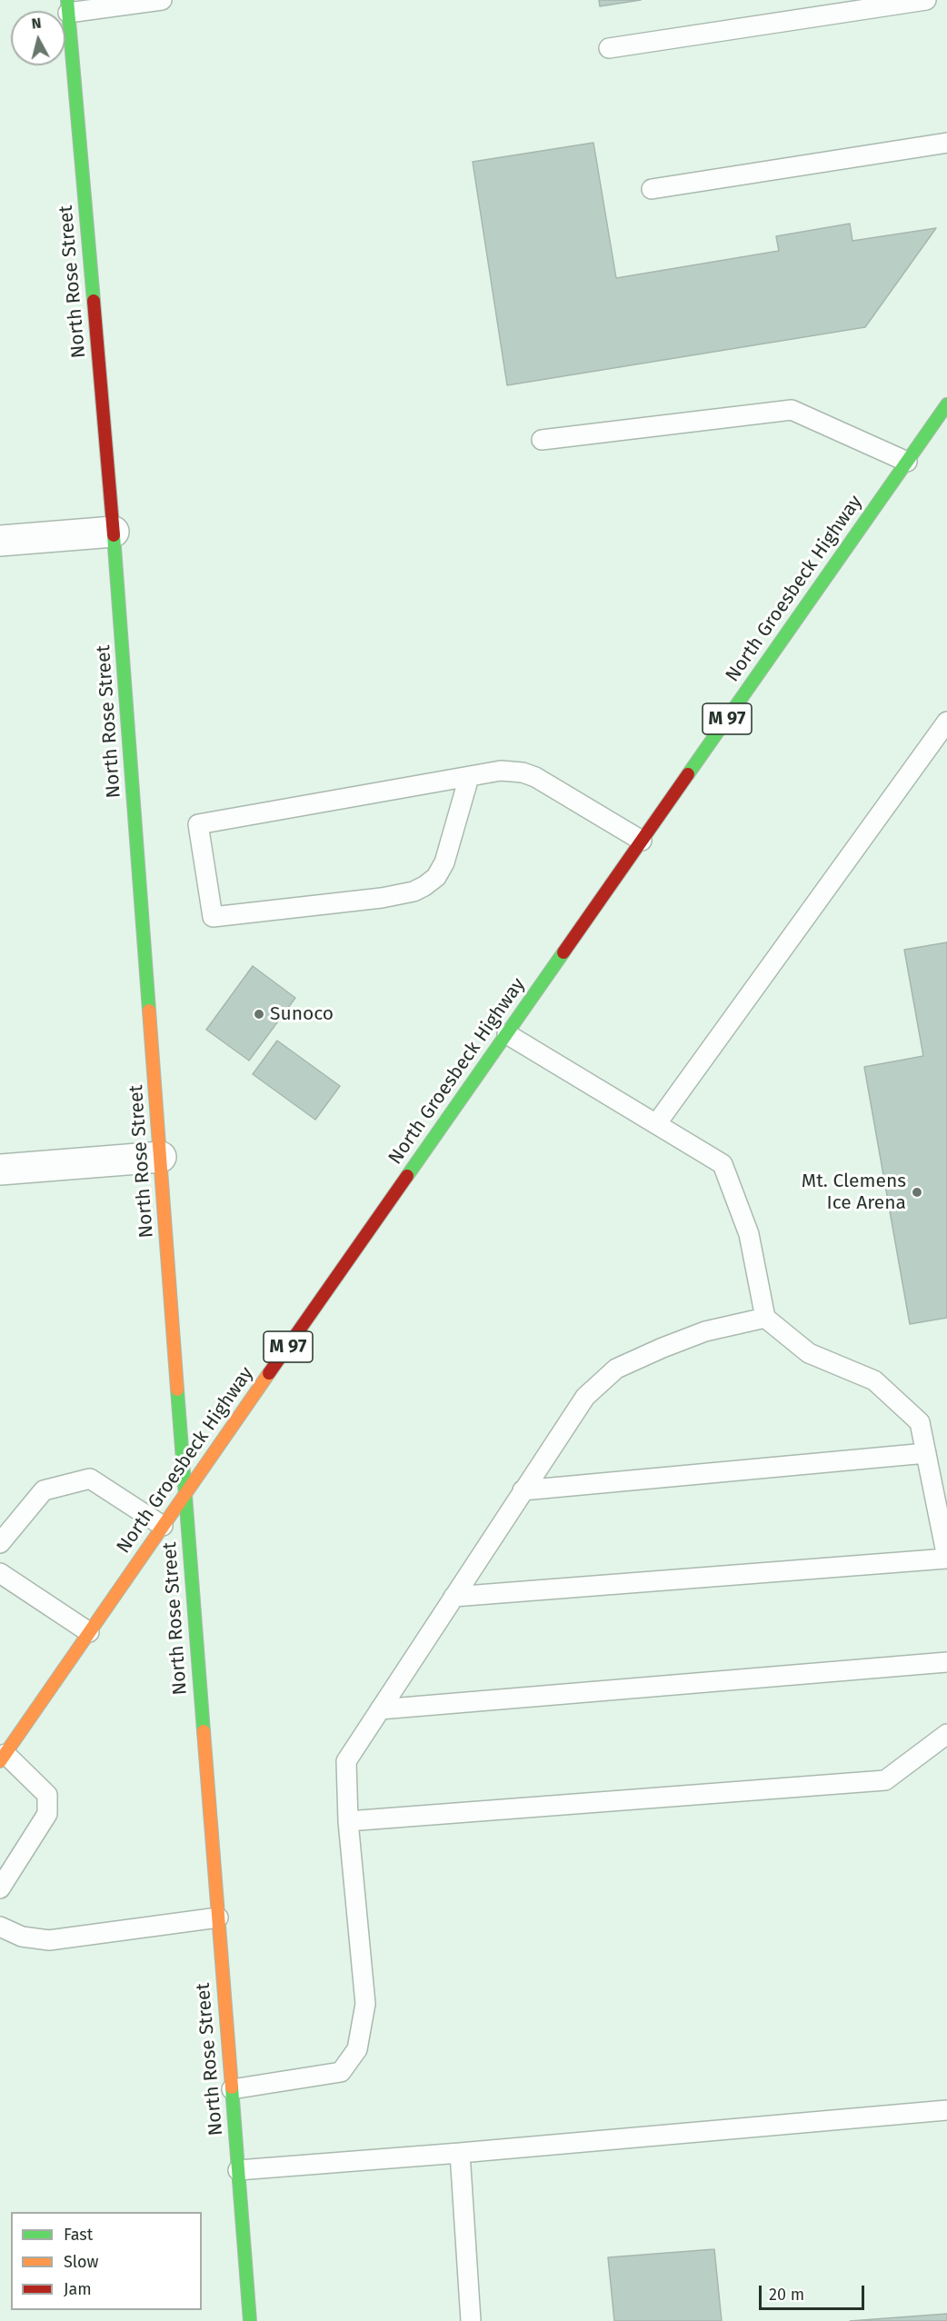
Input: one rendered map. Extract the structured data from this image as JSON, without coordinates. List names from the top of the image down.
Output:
{
  "streets": {
    "street": ["North Rose Street", "North Groesbeck Highway", "M 97"]
  },
  "crossings": [
    ["North Rose Street", "North Groesbeck Highway"]
  ],
  "places": ["Sunoco", "Mt. Clemens Ice Arena"],
  "legend": ["Fast", "Slow", "Jam"],
  "scale_bar": "20 m",
  "north": "top"
}
